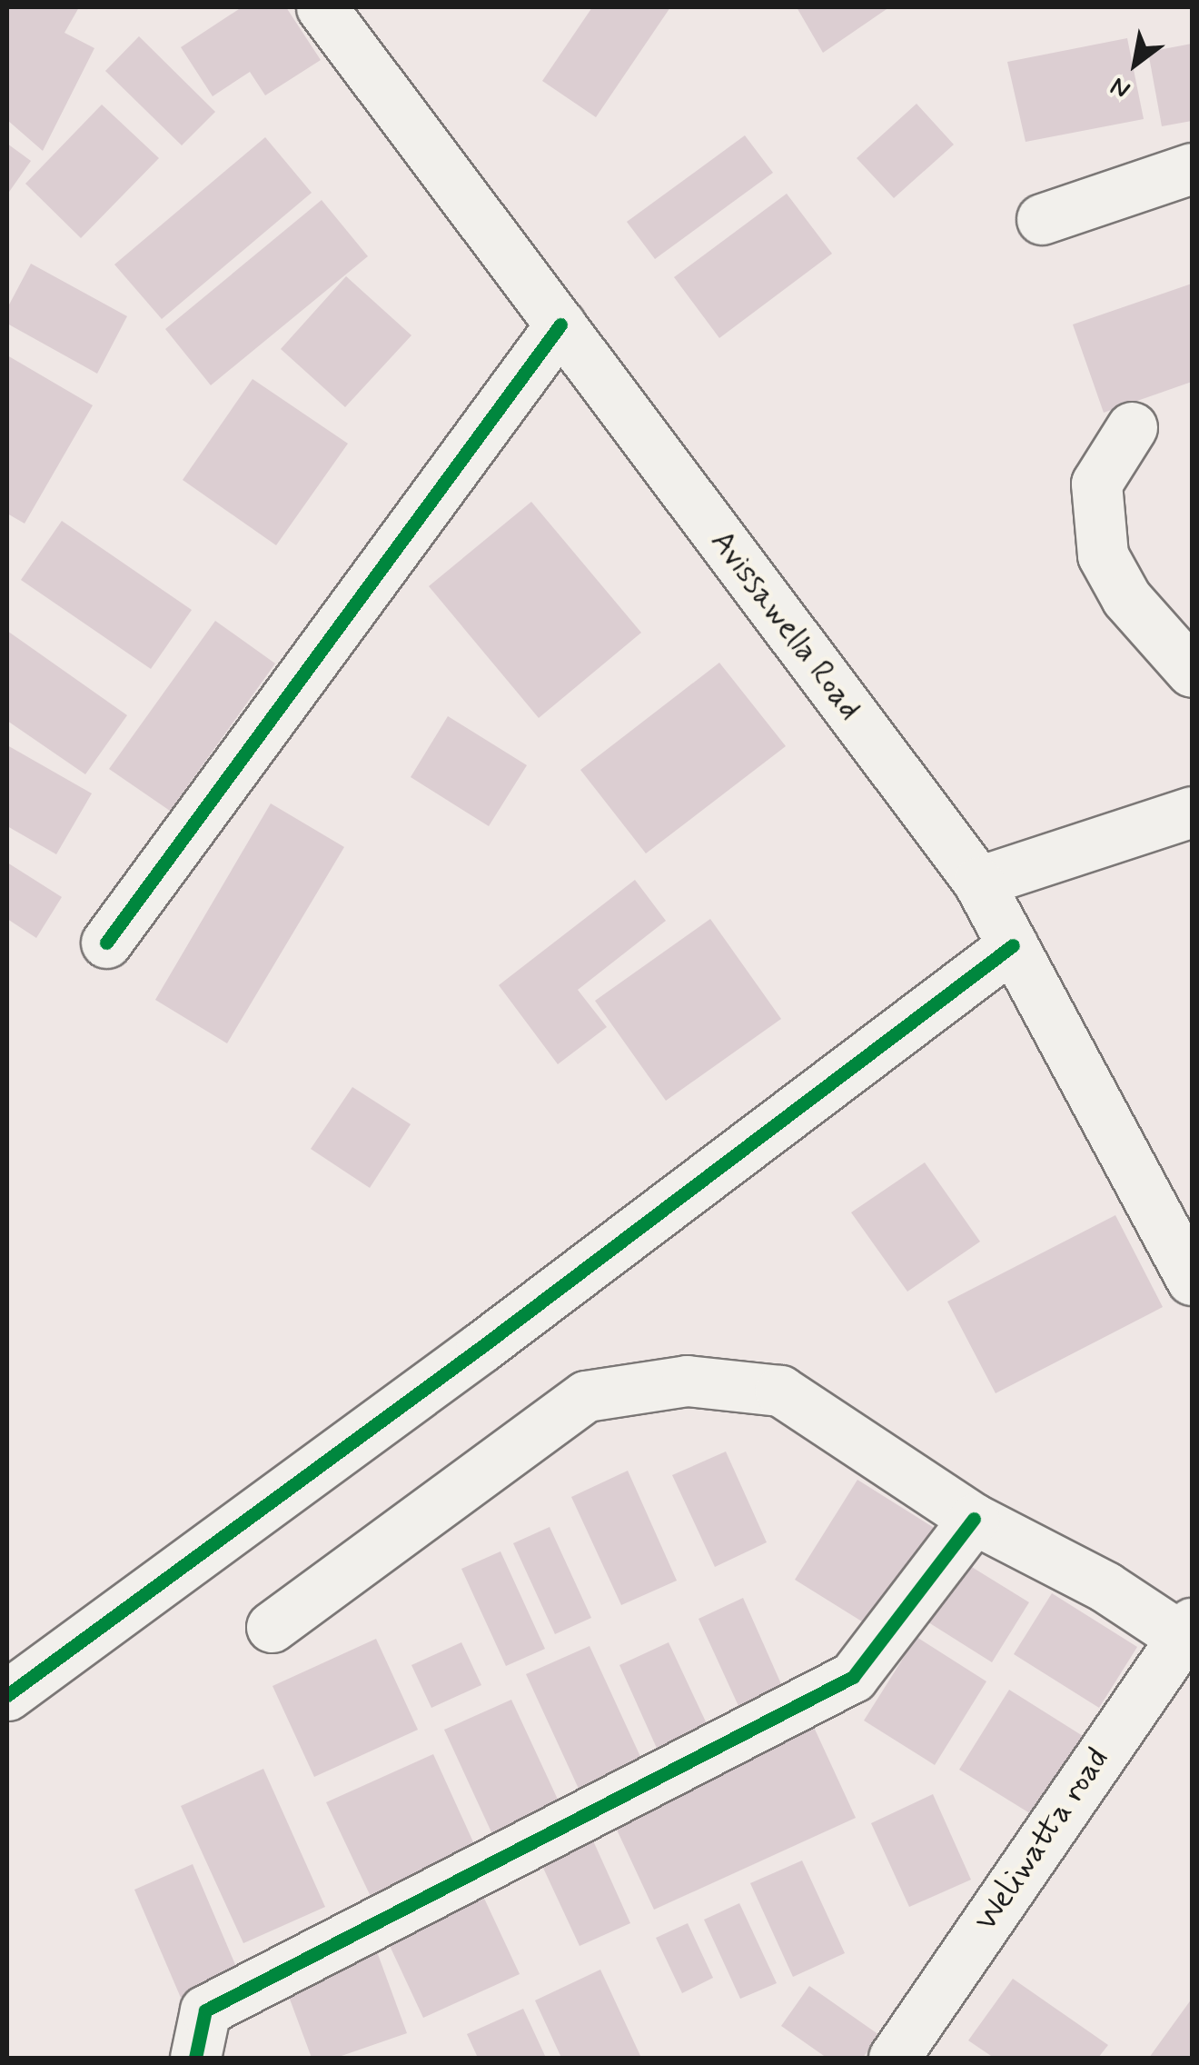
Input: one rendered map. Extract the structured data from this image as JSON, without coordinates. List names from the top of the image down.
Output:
{
  "streets": {
    "street": ["Avissawella Road", "Weliwatta road"]
  },
  "north": "bottom left"
}
